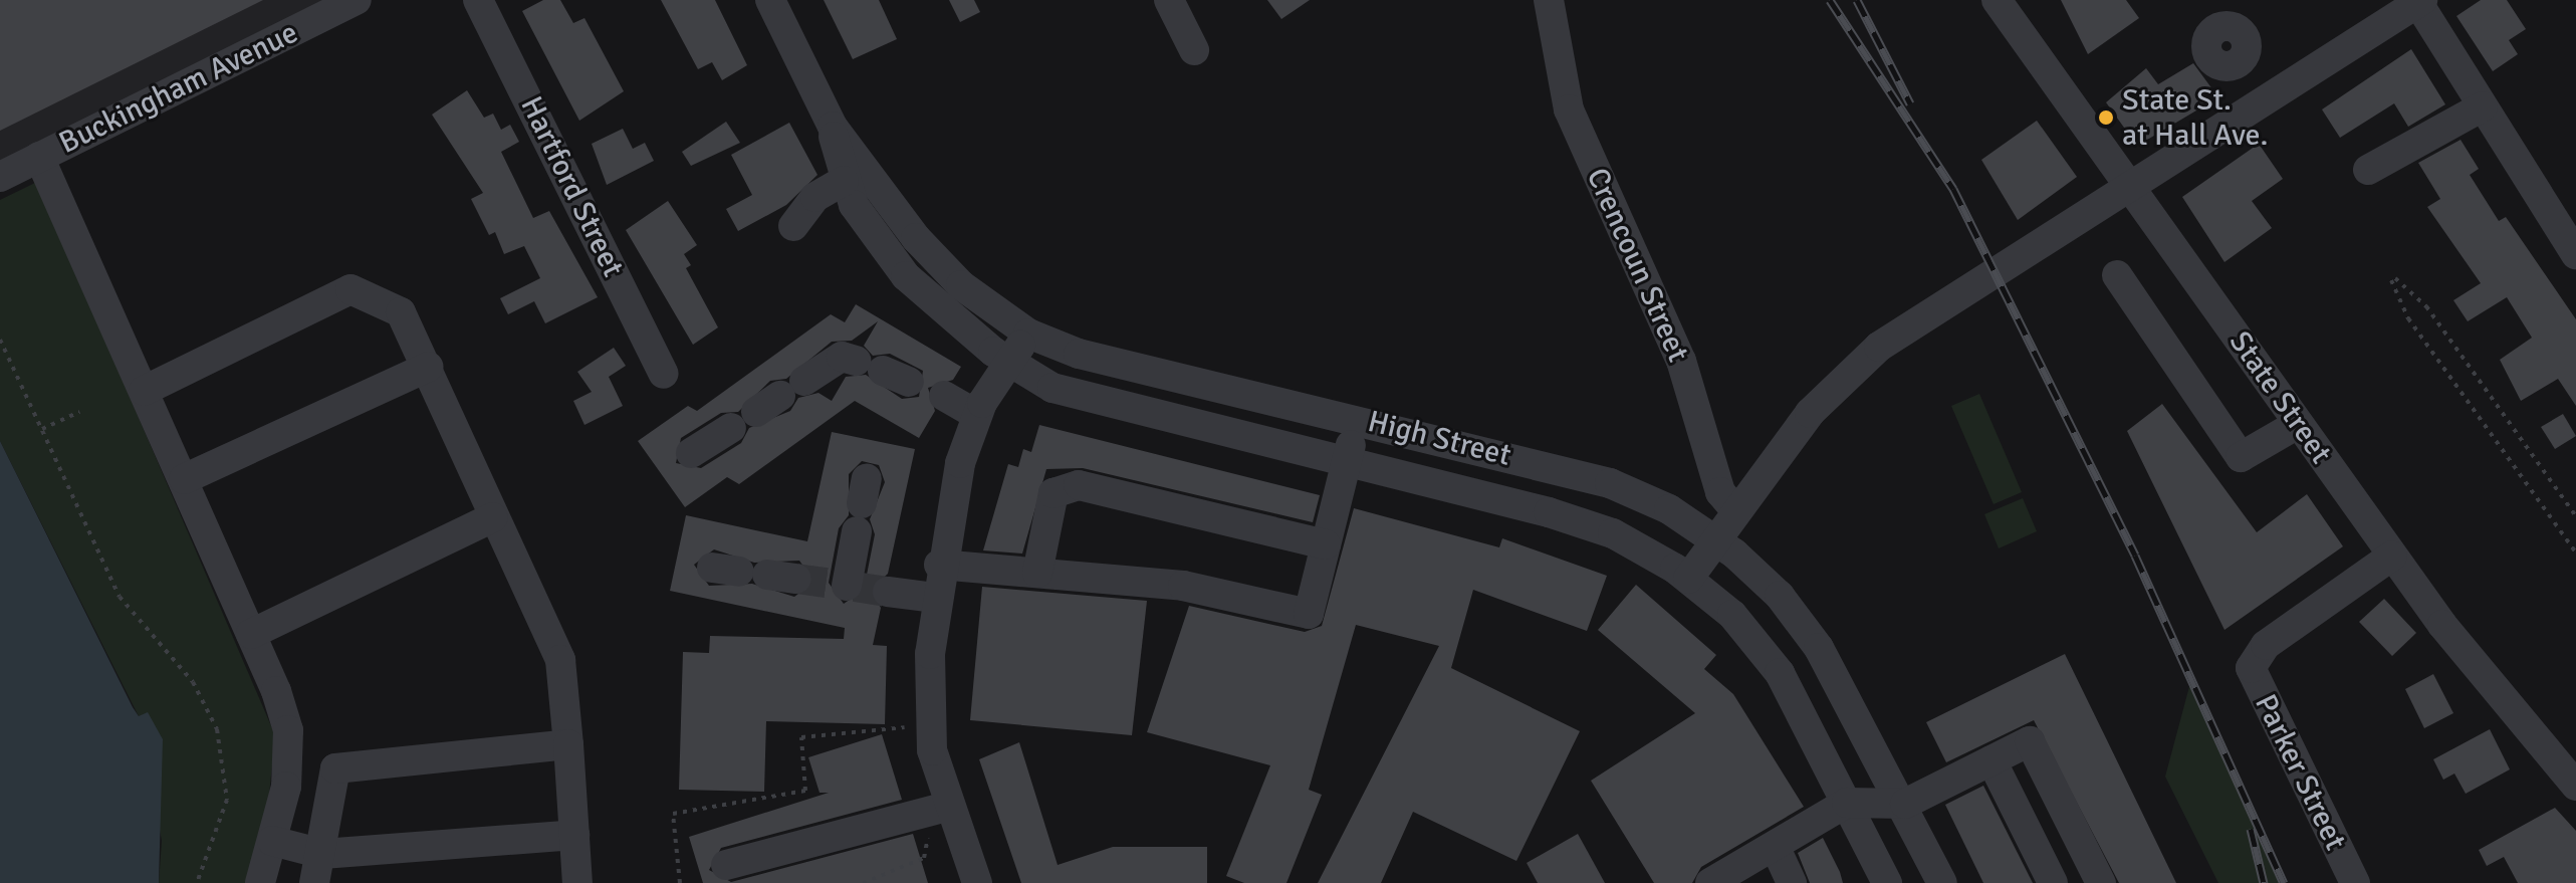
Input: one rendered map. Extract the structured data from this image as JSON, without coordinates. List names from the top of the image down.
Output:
{
  "streets": {
    "street": [
      "Buckingham Avenue",
      "Hartford Street",
      "Crencoun Street",
      "State Street",
      "High Street",
      "Parker Street"
    ]
  },
  "crossings": [
    ["State Street", "Parker Street"]
  ],
  "places": ["State St. at Hall Ave."]
}
